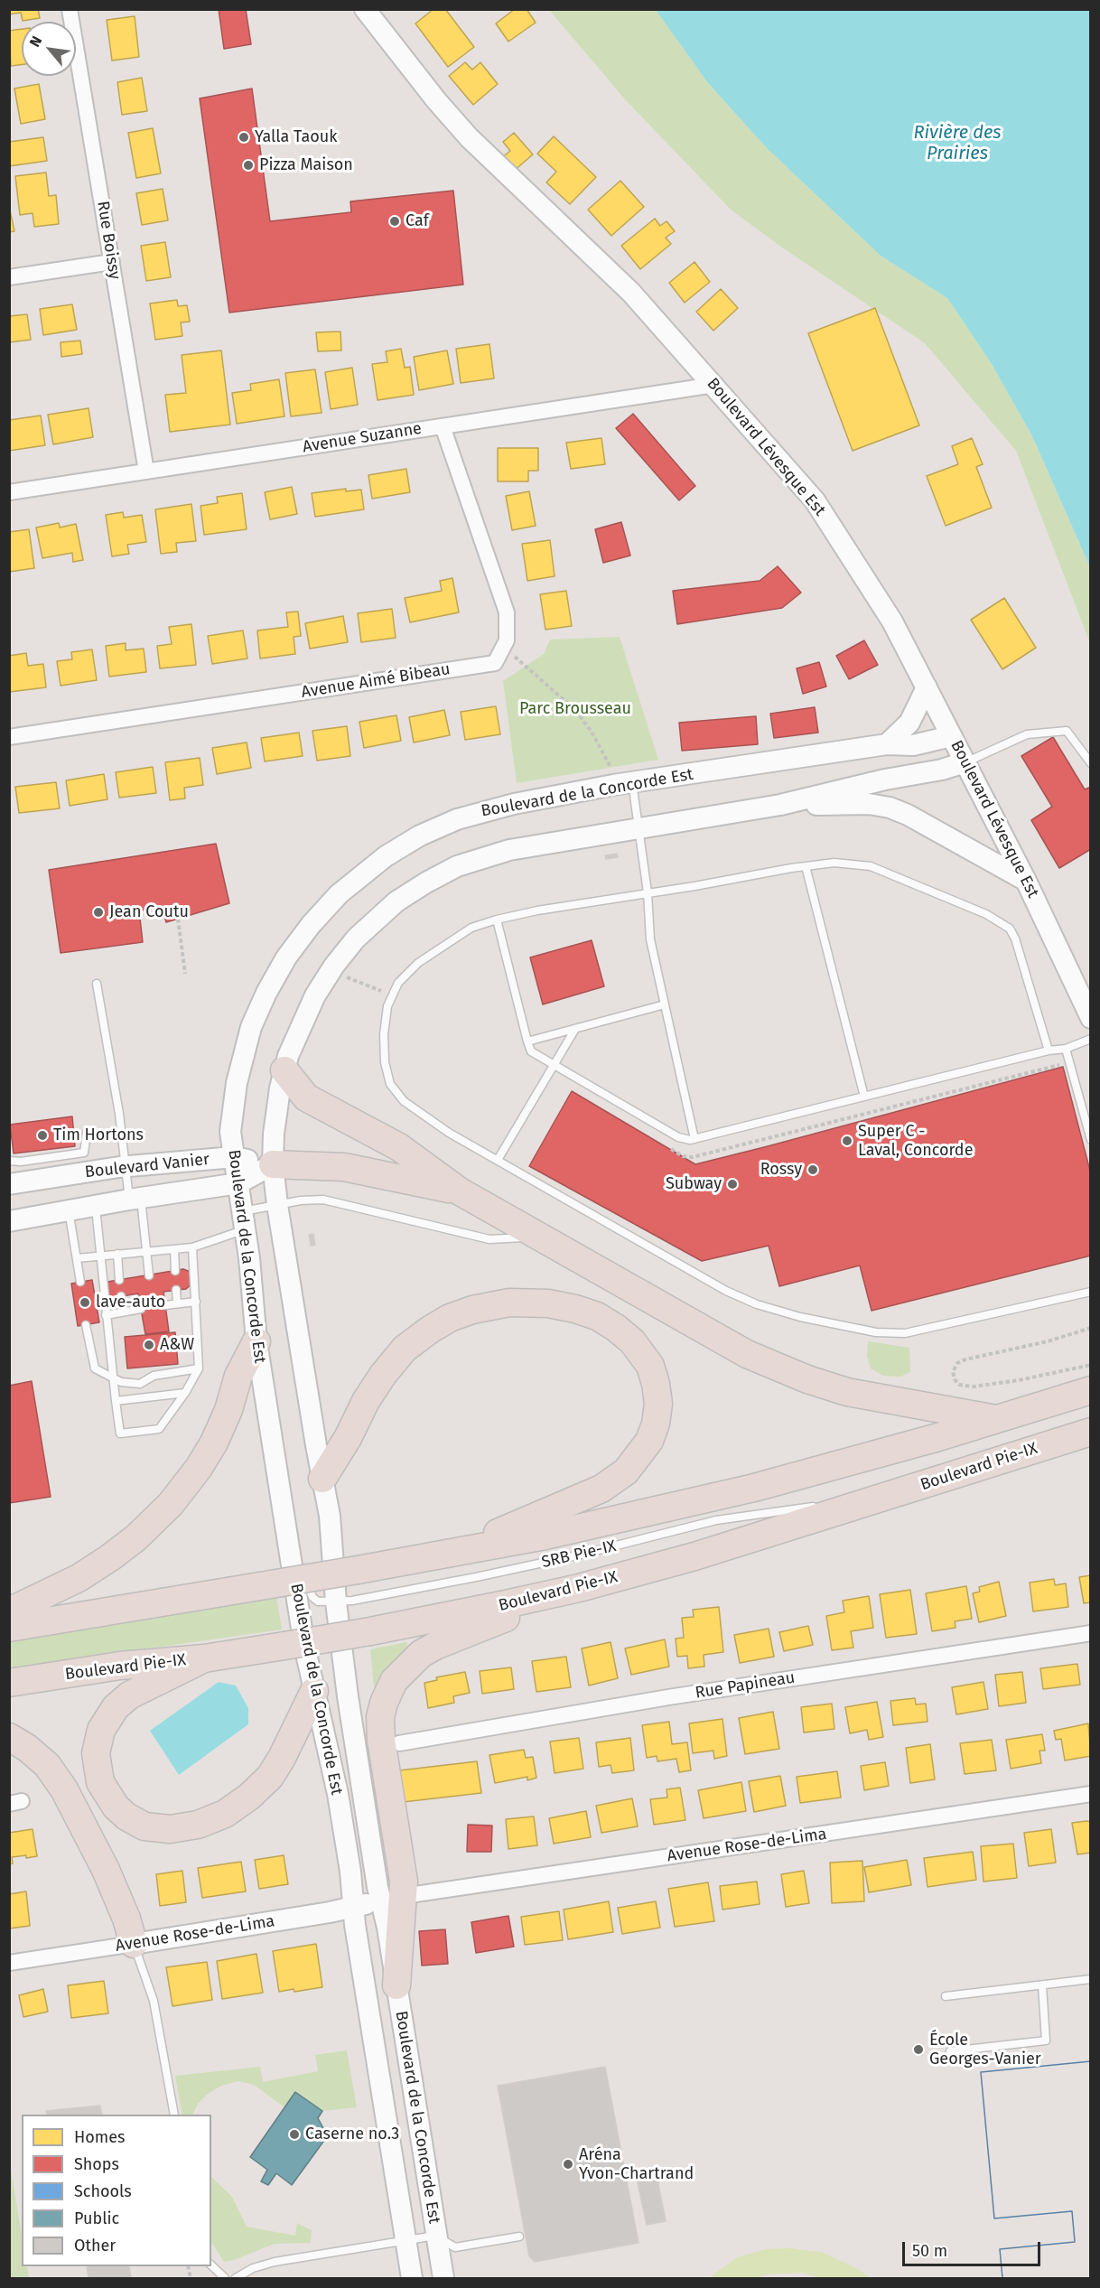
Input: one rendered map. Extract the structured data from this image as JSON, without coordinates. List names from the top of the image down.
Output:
{
  "streets": {
    "highway": ["Boulevard Pie-IX"],
    "street": [
      "Rue Boissy",
      "Avenue Suzanne",
      "Boulevard Lévesque Est",
      "Avenue Aimé Bibeau",
      "Boulevard de la Concorde Est",
      "Boulevard Vanier",
      "Rue Papineau",
      "Avenue Rose-de-Lima"
    ],
    "lane": ["SRB Pie-IX"]
  },
  "crossings": [
    ["Rue Boissy", "Avenue Suzanne"],
    ["Avenue Suzanne", "Boulevard Lévesque Est"],
    ["Boulevard Lévesque Est", "Boulevard de la Concorde Est"],
    ["Boulevard de la Concorde Est", "Boulevard Vanier"],
    ["Boulevard de la Concorde Est", "SRB Pie-IX"],
    ["Boulevard de la Concorde Est", "Avenue Rose-de-Lima"]
  ],
  "water": ["Rivière des Prairies"],
  "parks": ["Parc Brousseau"],
  "places": [
    "Yalla Taouk",
    "Pizza Maison",
    "Caf",
    "Jean Coutu",
    "Tim Hortons",
    "Super C - Laval, Concorde",
    "Rossy",
    "Subway",
    "lave-auto",
    "A&W",
    "École Georges-Vanier",
    "Caserne no.3",
    "Aréna Yvon-Chartrand"
  ],
  "legend": [
    "Homes",
    "Shops",
    "Schools",
    "Public",
    "Other"
  ],
  "scale_bar": "50 m",
  "north": "top left"
}
